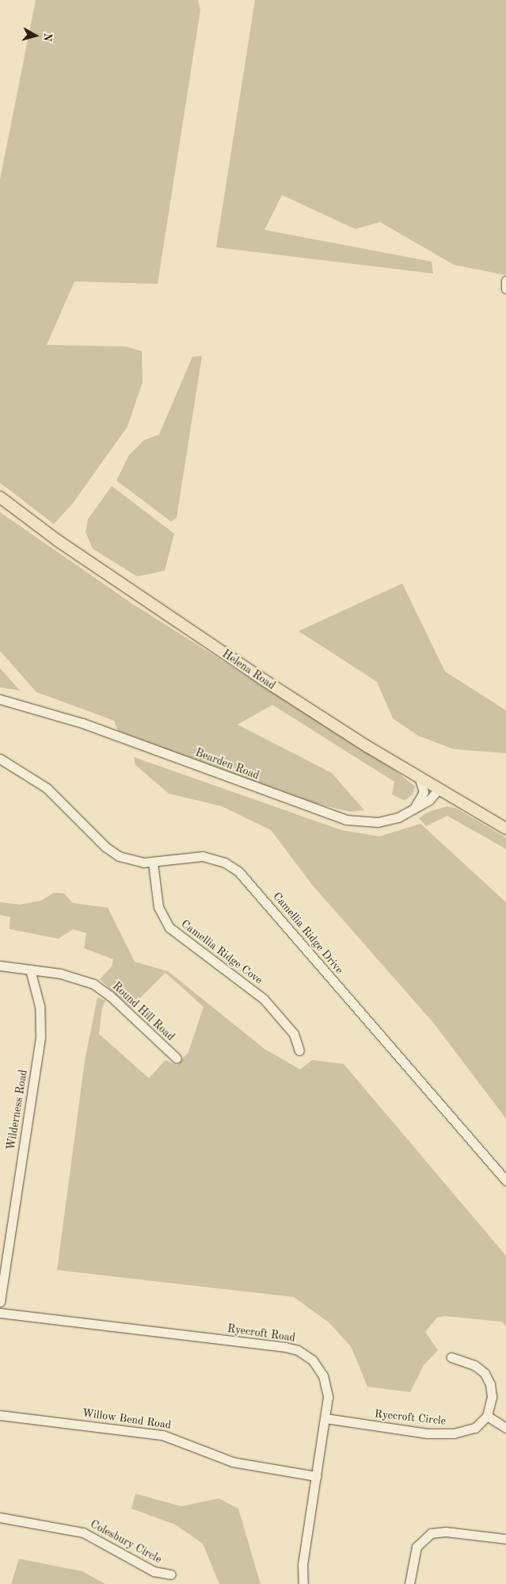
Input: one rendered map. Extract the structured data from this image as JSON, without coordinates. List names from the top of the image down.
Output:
{
  "streets": {
    "main road": ["Helena Road"],
    "street": [
      "Bearden Road",
      "Camellia Ridge Drive",
      "Camellia Ridge Cove",
      "Round Hill Road",
      "Wilderness Road",
      "Ryecroft Road",
      "Ryecroft Circle",
      "Willow Bend Road",
      "Colesbury Circle"
    ]
  },
  "crossings": [
    ["Helena Road", "Bearden Road"],
    ["Camellia Ridge Drive", "Camellia Ridge Cove"],
    ["Round Hill Road", "Wilderness Road"],
    ["Ryecroft Road", "Ryecroft Circle"],
    ["Ryecroft Road", "Willow Bend Road"]
  ],
  "north": "right"
}
